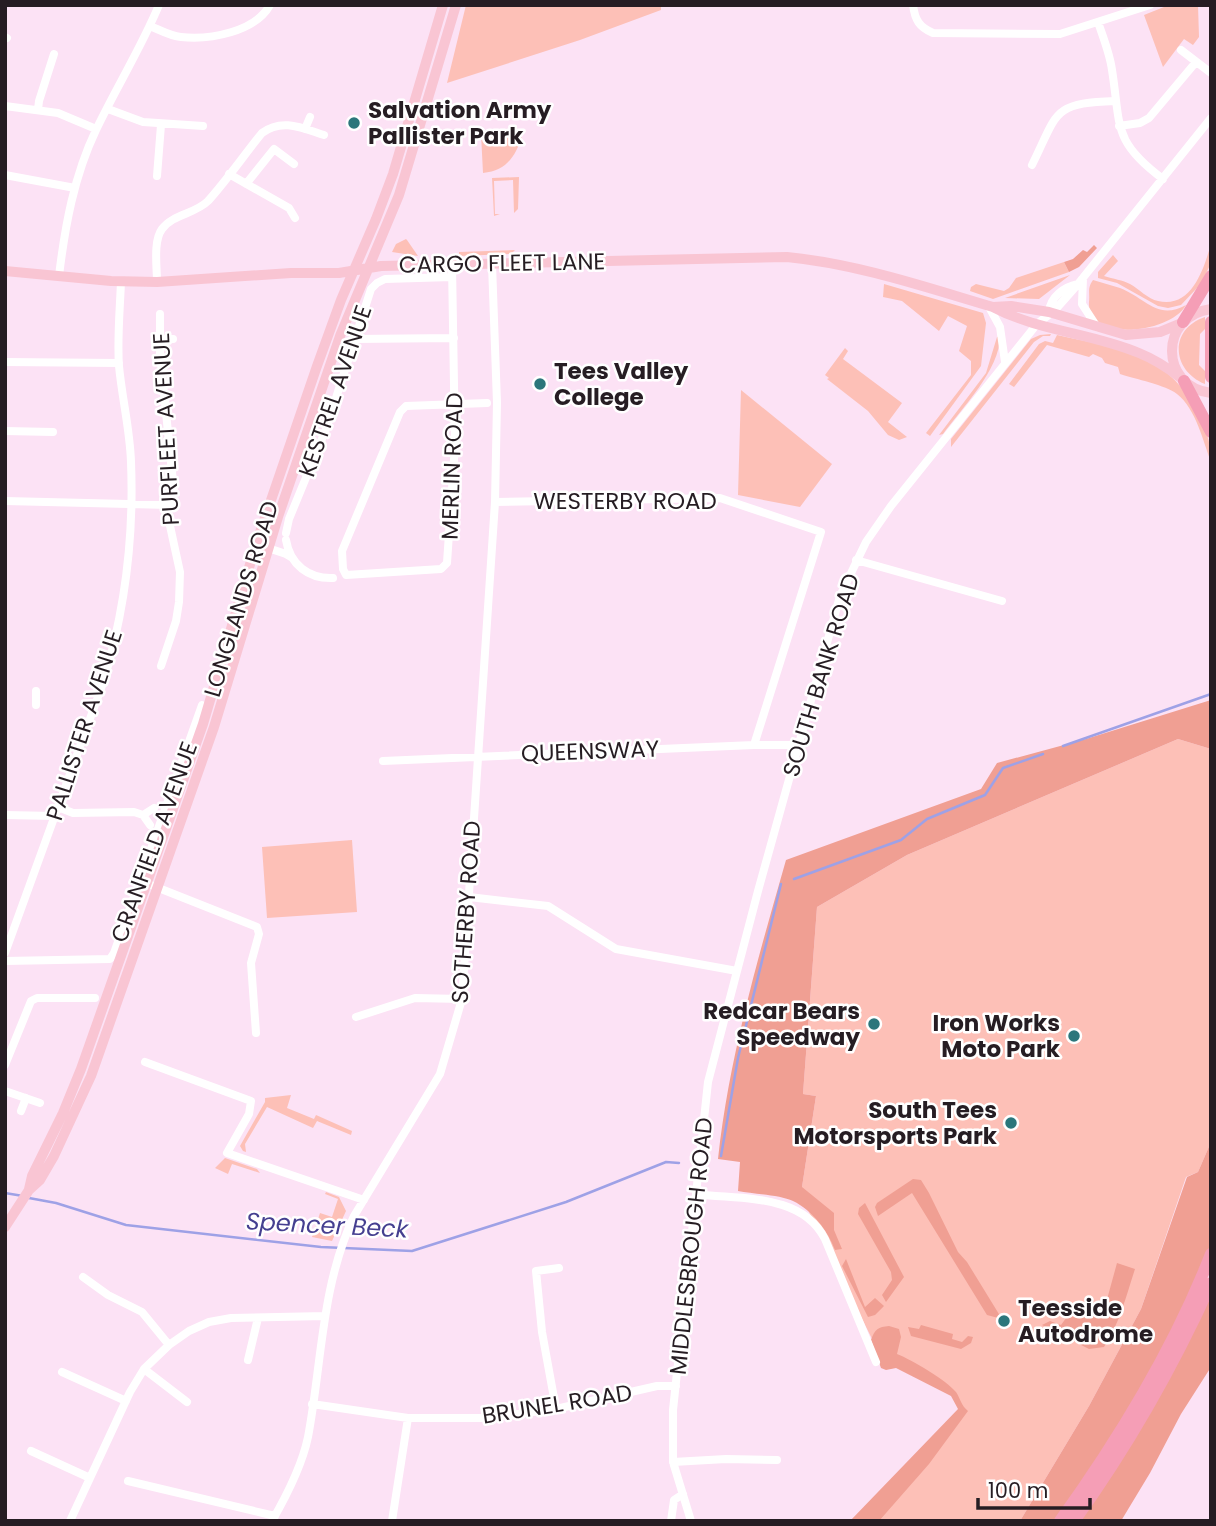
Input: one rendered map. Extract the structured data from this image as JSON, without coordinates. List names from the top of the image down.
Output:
{
  "streets": {
    "main road": ["CARGO FLEET LANE", "LONGLANDS ROAD"],
    "street": [
      "KESTREL AVENUE",
      "PURFLEET AVENUE",
      "MERLIN ROAD",
      "WESTERBY ROAD",
      "SOUTH BANK ROAD",
      "PALLISTER AVENUE",
      "QUEENSWAY",
      "CRANFIELD AVENUE",
      "SOTHERBY ROAD",
      "MIDDLESBROUGH ROAD",
      "BRUNEL ROAD"
    ]
  },
  "crossings": [
    ["CARGO FLEET LANE", "MERLIN ROAD"],
    ["CARGO FLEET LANE", "LONGLANDS ROAD"],
    ["CARGO FLEET LANE", "SOUTH BANK ROAD"],
    ["CARGO FLEET LANE", "PALLISTER AVENUE"],
    ["CARGO FLEET LANE", "SOTHERBY ROAD"],
    ["KESTREL AVENUE", "MERLIN ROAD"],
    ["WESTERBY ROAD", "QUEENSWAY"],
    ["WESTERBY ROAD", "SOTHERBY ROAD"],
    ["SOUTH BANK ROAD", "QUEENSWAY"],
    ["SOUTH BANK ROAD", "MIDDLESBROUGH ROAD"],
    ["QUEENSWAY", "SOTHERBY ROAD"],
    ["SOTHERBY ROAD", "BRUNEL ROAD"],
    ["MIDDLESBROUGH ROAD", "BRUNEL ROAD"]
  ],
  "water": ["Spencer Beck"],
  "places": [
    "Salvation Army Pallister Park",
    "Tees Valley College",
    "Redcar Bears Speedway",
    "Iron Works Moto Park",
    "South Tees Motorsports Park",
    "Teesside Autodrome"
  ],
  "scale_bar": "100 m"
}
